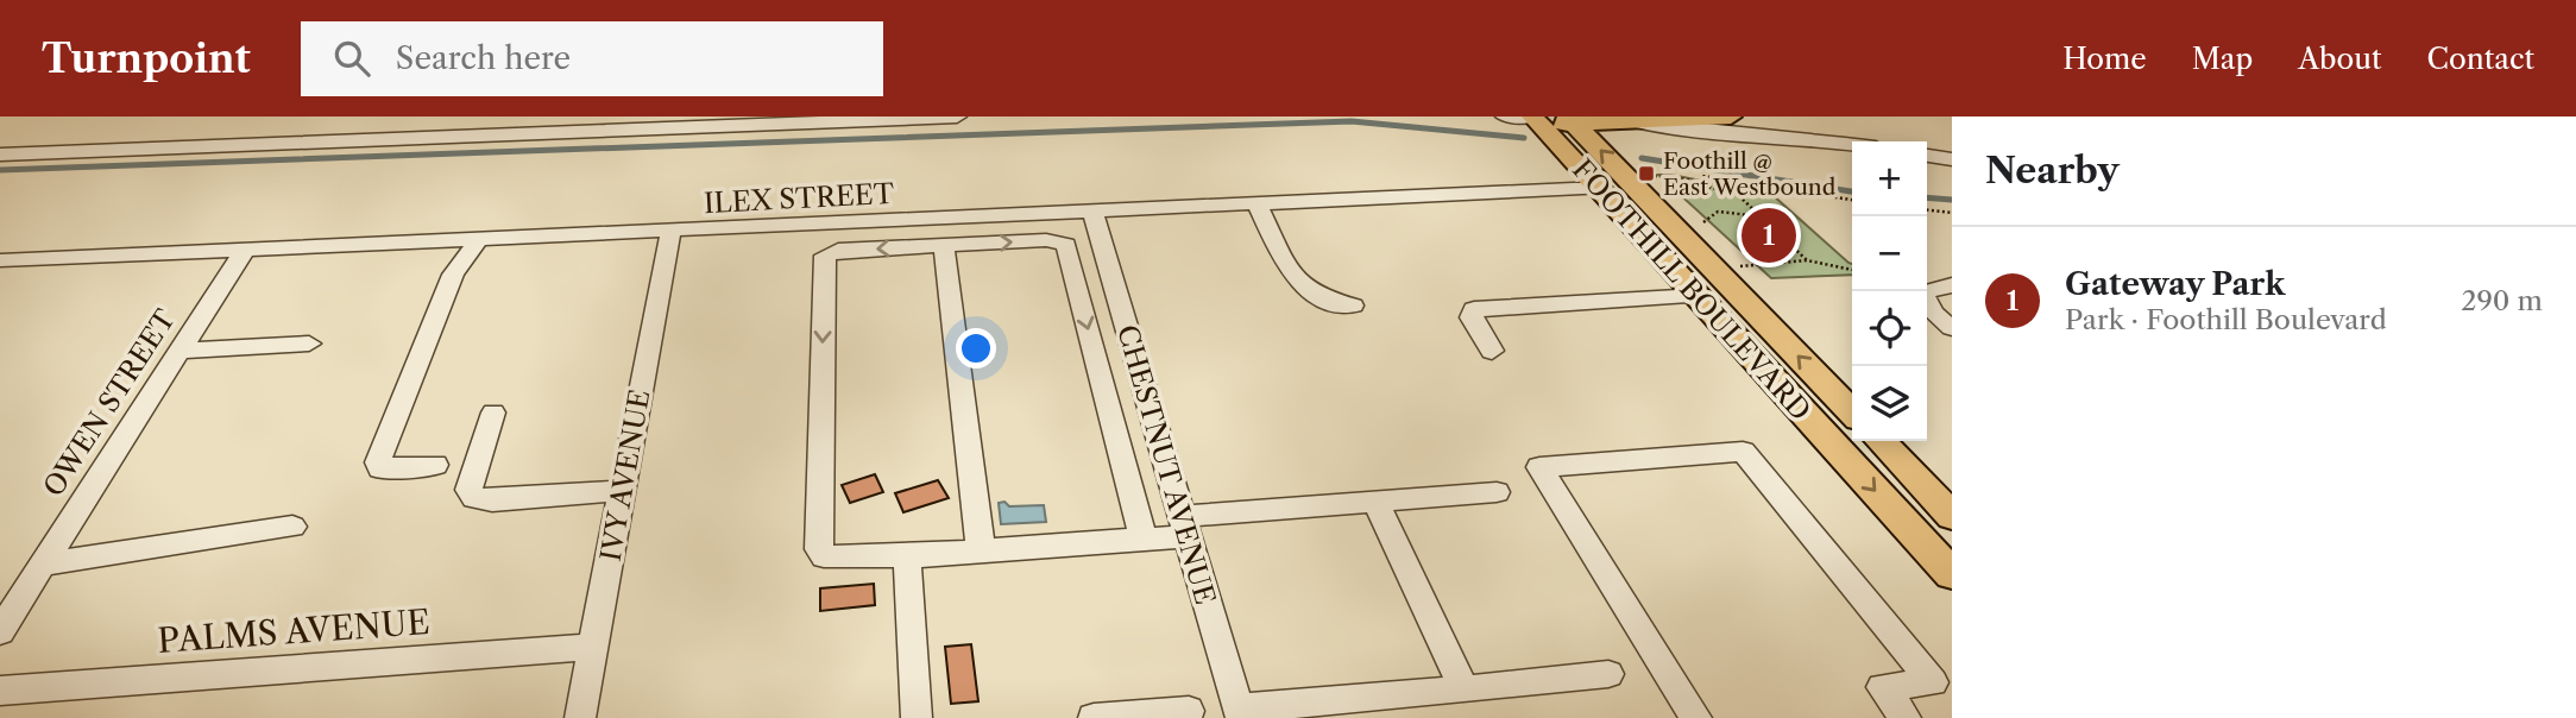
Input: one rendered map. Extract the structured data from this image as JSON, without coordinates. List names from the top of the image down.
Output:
{
  "streets": {
    "main road": ["FOOTHILL BOULEVARD"],
    "street": [
      "ILEX STREET",
      "OWEN STREET",
      "CHESTNUT AVENUE",
      "IVY AVENUE",
      "PALMS AVENUE"
    ]
  },
  "crossings": [
    ["ILEX STREET", "FOOTHILL BOULEVARD"],
    ["ILEX STREET", "OWEN STREET"],
    ["ILEX STREET", "CHESTNUT AVENUE"],
    ["ILEX STREET", "IVY AVENUE"],
    ["IVY AVENUE", "PALMS AVENUE"]
  ],
  "places": {
    "transit": ["Foothill @ East Westbound"]
  },
  "page": {
    "header": "Turnpoint",
    "search": "Search here",
    "nav": [
      "Home",
      "Map",
      "About",
      "Contact"
    ],
    "heading": "Nearby",
    "map_buttons": ["+", "−"],
    "pins": "1",
    "list": [
      {
        "mark": "1",
        "name": "Gateway Park",
        "note": "Park · Foothill Boulevard",
        "value": "290 m"
      }
    ]
  }
}
